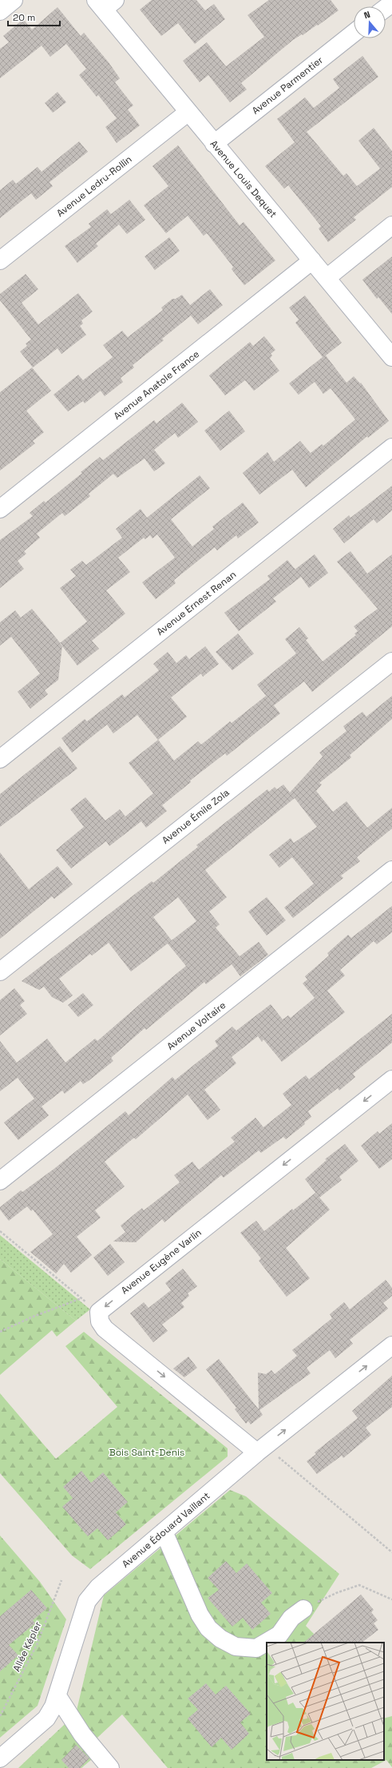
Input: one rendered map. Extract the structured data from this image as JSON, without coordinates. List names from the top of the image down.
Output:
{
  "streets": {
    "street": [
      "Avenue Parmentier",
      "Avenue Louis Dequet",
      "Avenue Ledru-Rollin",
      "Avenue Anatole France",
      "Avenue Ernest Renan",
      "Avenue Émile Zola",
      "Avenue Voltaire",
      "Avenue Eugène Varlin",
      "Avenue Édouard Vaillant"
    ],
    "path": ["Allée Képler"]
  },
  "crossings": [
    ["Avenue Parmentier", "Avenue Louis Dequet"],
    ["Avenue Louis Dequet", "Avenue Ledru-Rollin"],
    ["Avenue Louis Dequet", "Avenue Anatole France"]
  ],
  "one_way": ["Avenue Eugène Varlin"],
  "parks": ["Bois Saint-Denis"],
  "scale_bar": "20 m",
  "north": "top"
}
